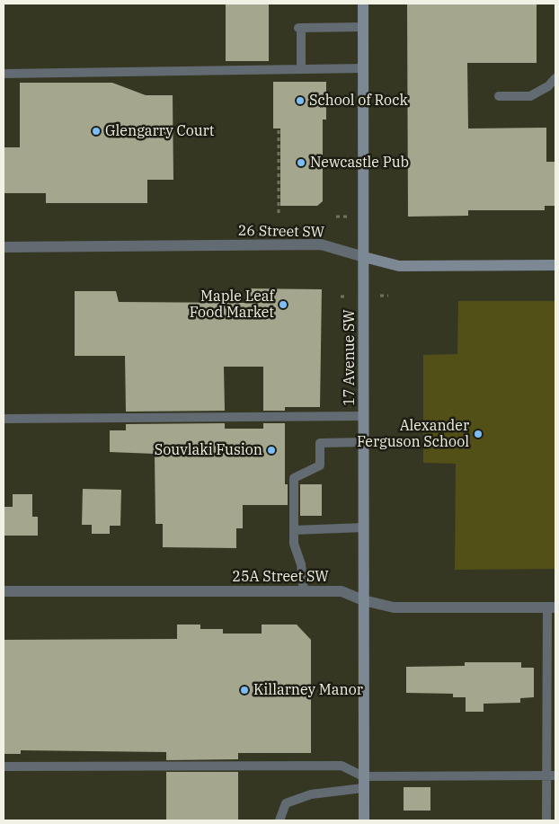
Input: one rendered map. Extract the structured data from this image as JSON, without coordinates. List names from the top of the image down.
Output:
{
  "streets": {
    "main road": ["26 Street SW", "17 Avenue SW"],
    "street": ["25A Street SW"]
  },
  "crossings": [
    ["26 Street SW", "17 Avenue SW"],
    ["17 Avenue SW", "25A Street SW"]
  ],
  "places": [
    "School of Rock",
    "Glengarry Court",
    "Newcastle Pub",
    "Maple Leaf Food Market",
    "Alexander Ferguson School",
    "Souvlaki Fusion",
    "Killarney Manor"
  ]
}
